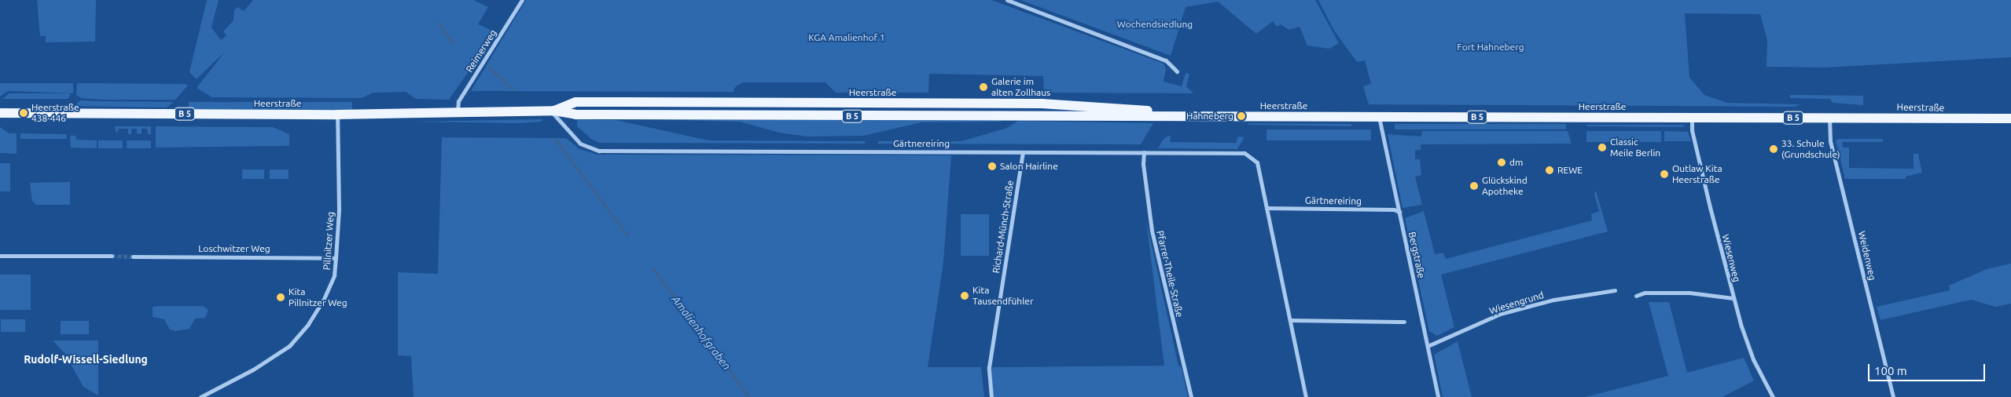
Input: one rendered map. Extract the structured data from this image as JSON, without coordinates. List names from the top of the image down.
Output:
{
  "streets": {
    "main road": ["Heerstraße", "B 5"],
    "street": [
      "Reimerweg",
      "Gärtnereiring",
      "Richard-Münch-Straße",
      "Pillnitzer Weg",
      "Loschwitzer Weg",
      "Bergstraße",
      "Weidenweg",
      "Wiesenweg",
      "Pfarrer-Theile-Straße",
      "Wiesengrund"
    ]
  },
  "crossings": [
    ["Reimerweg", "Heerstraße"],
    ["Heerstraße", "Gärtnereiring"],
    ["Heerstraße", "Pillnitzer Weg"],
    ["Heerstraße", "Bergstraße"],
    ["Heerstraße", "Weidenweg"],
    ["Heerstraße", "Wiesenweg"],
    ["Gärtnereiring", "Richard-Münch-Straße"],
    ["Gärtnereiring", "Bergstraße"],
    ["Gärtnereiring", "Pfarrer-Theile-Straße"],
    ["Pillnitzer Weg", "Loschwitzer Weg"],
    ["Bergstraße", "Wiesengrund"]
  ],
  "districts": ["Rudolf-Wissell-Siedlung"],
  "water": ["Amalienhofgraben"],
  "parks": ["Wochendsiedlung", "KGA Amalienhof 1", "Fort Hahneberg"],
  "places": [
    "Galerie im alten Zollhaus",
    "Heerstraße 438-446",
    "Hahneberg",
    "Classic Meile Berlin",
    "33. Schule (Grundschule)",
    "dm",
    "Salon Hairline",
    "REWE",
    "Outlaw Kita Heerstraße",
    "Glückskind Apotheke",
    "Kita Tausendfühler",
    "Kita Pillnitzer Weg"
  ],
  "scale_bar": "100 m"
}
